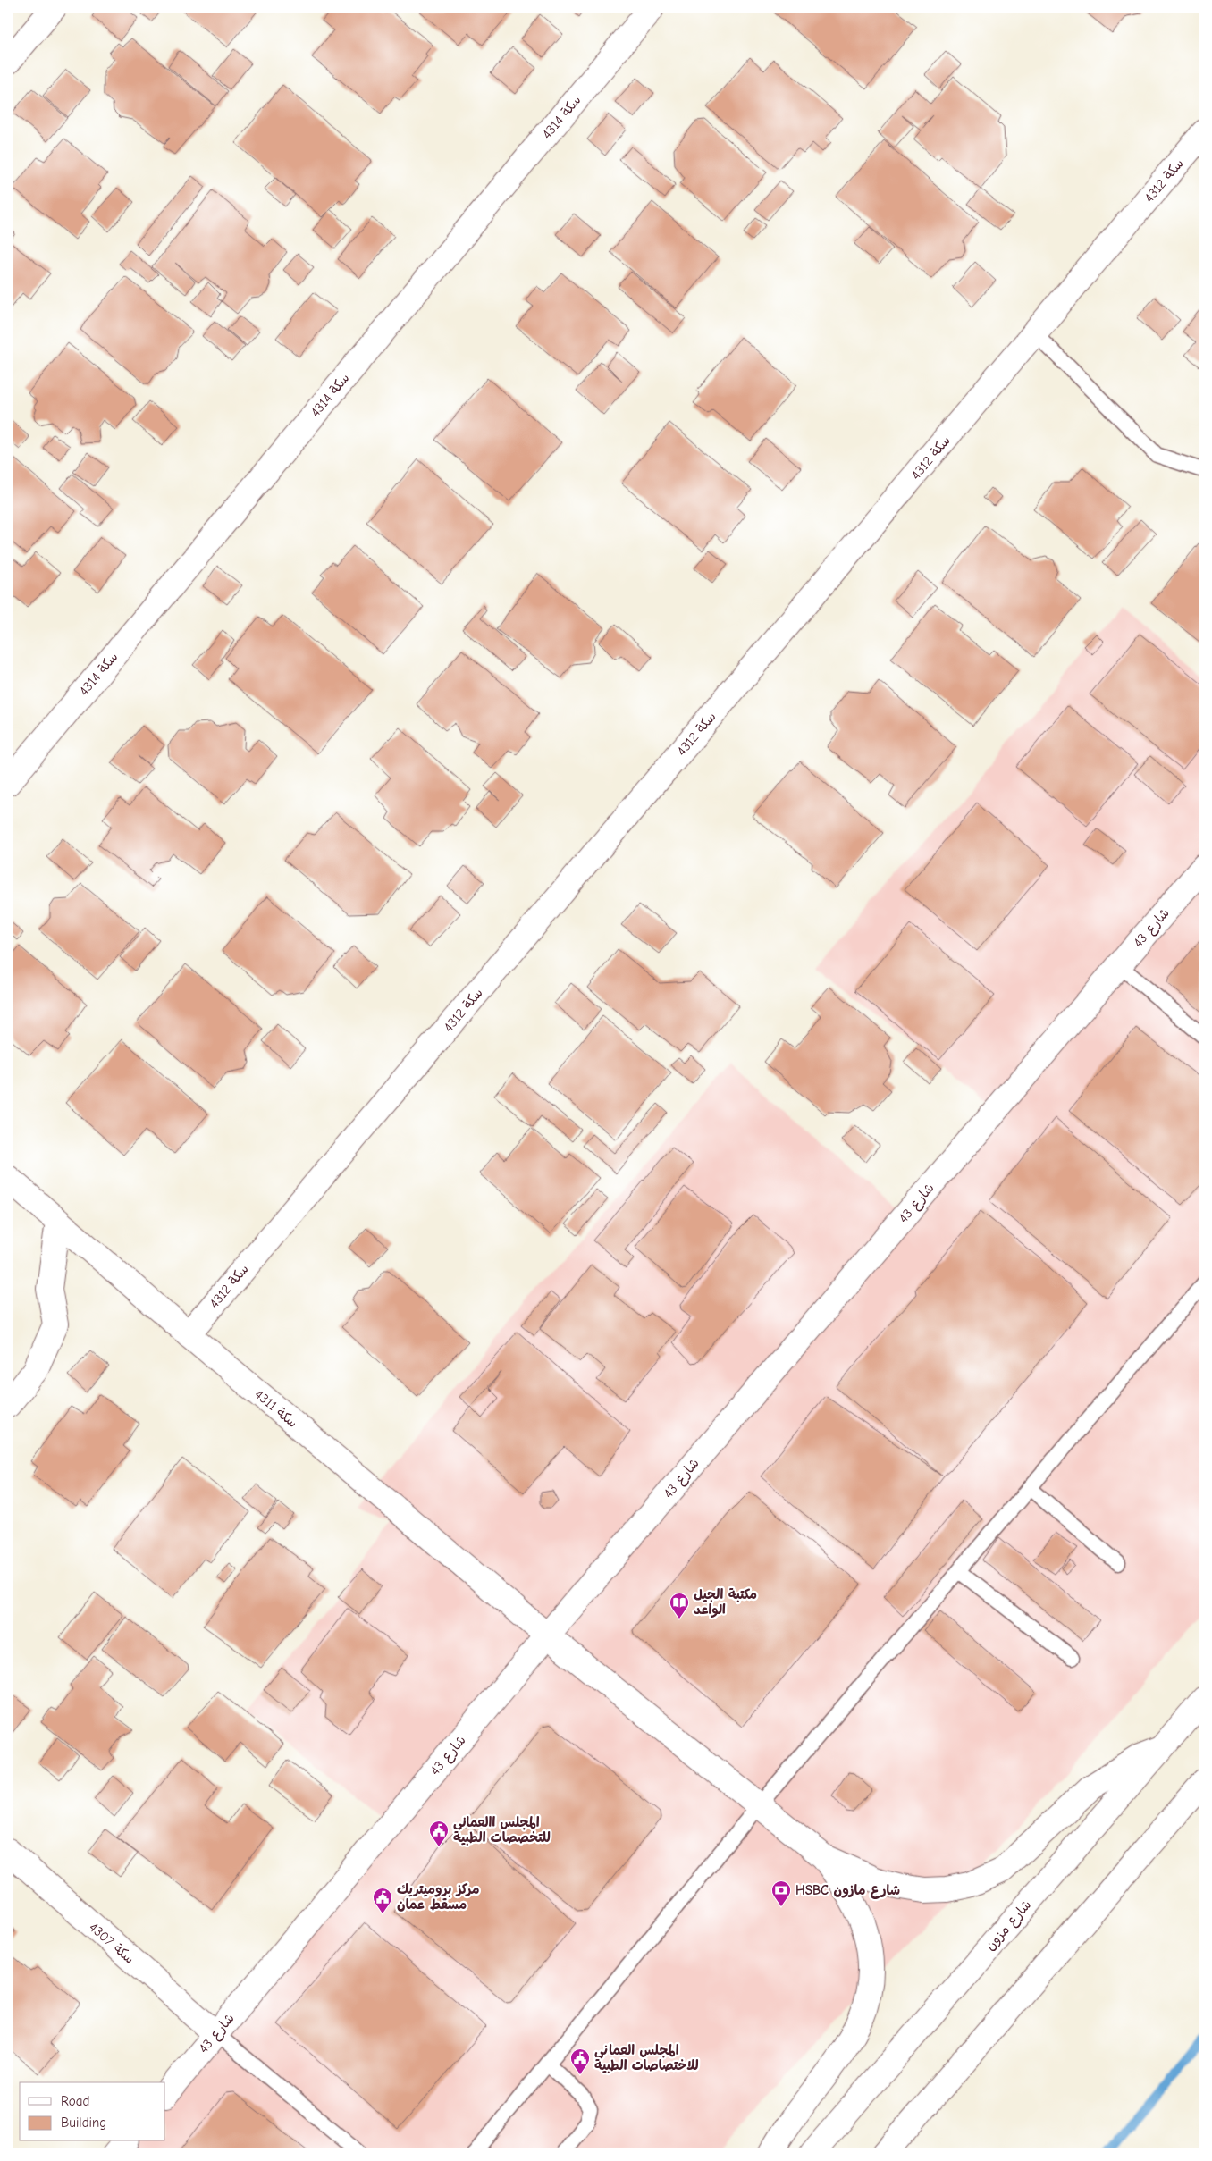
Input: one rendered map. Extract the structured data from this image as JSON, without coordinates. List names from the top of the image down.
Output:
{
  "streets": {
    "street": [
      "سكة 4314",
      "سكة 4312",
      "شارع 43",
      "سكة 4311",
      "شارع مزون",
      "سكة 4307"
    ]
  },
  "crossings": [
    ["سكة 4312", "سكة 4311"],
    ["شارع 43", "سكة 4311"],
    ["شارع 43", "سكة 4307"]
  ],
  "places": {
    "library": ["مكتبة الجيل الواعد"],
    "public building": ["المجلس االعمانى للتخصصات الطبية", "مركز بروميتريك مسقط عمان", "المجلس العماني للاختصاصات الطبية"],
    "bank": ["HSBC شارع مازون"]
  },
  "legend": ["Road", "Building"]
}
